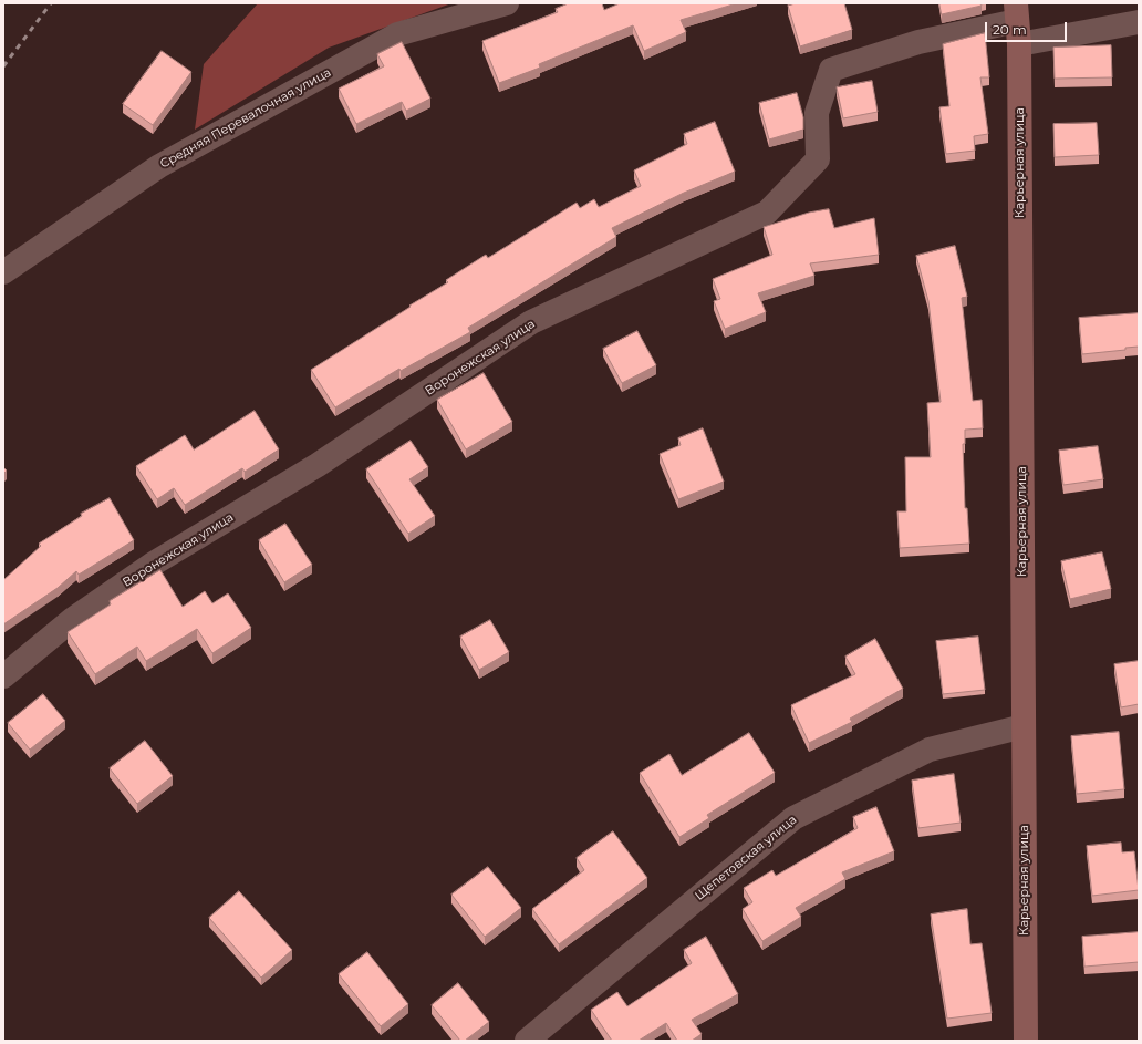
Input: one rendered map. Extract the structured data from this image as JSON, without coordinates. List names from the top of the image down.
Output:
{
  "streets": {
    "street": [
      "Средняя Перевалочная улица",
      "Карьерная улица",
      "Воронежская улица",
      "Щепетовская улица"
    ]
  },
  "crossings": [
    ["Карьерная улица", "Воронежская улица"],
    ["Карьерная улица", "Щепетовская улица"]
  ],
  "scale_bar": "20 m"
}
